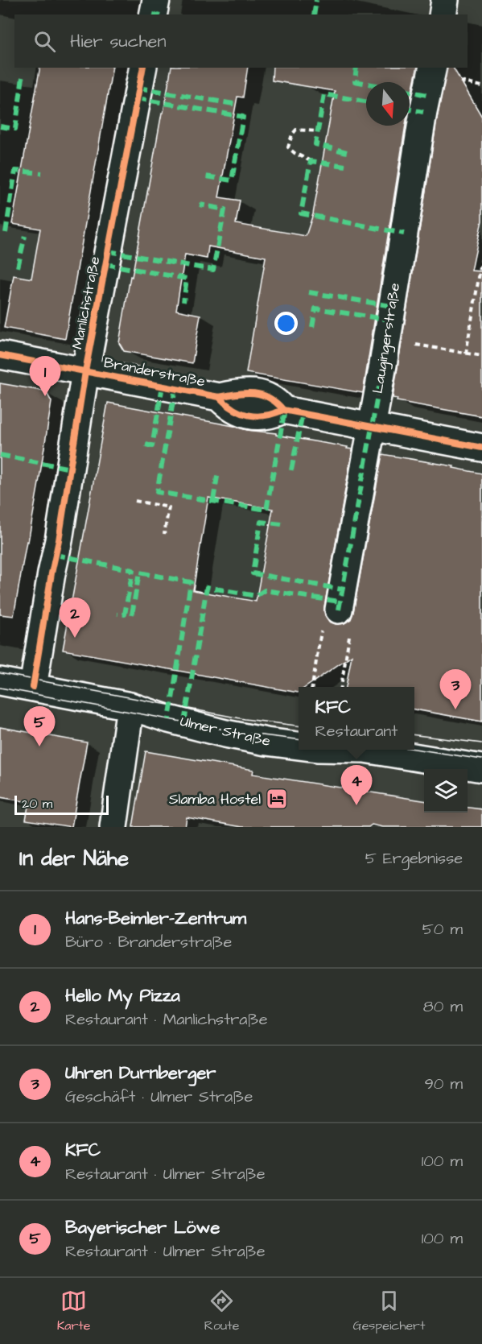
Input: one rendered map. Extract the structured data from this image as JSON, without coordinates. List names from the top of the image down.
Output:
{
  "streets": {
    "street": [
      "Manlichstraße",
      "Laugingerstraße",
      "Branderstraße",
      "Ulmer Straße"
    ]
  },
  "crossings": [
    ["Manlichstraße", "Branderstraße"],
    ["Manlichstraße", "Ulmer Straße"],
    ["Laugingerstraße", "Branderstraße"]
  ],
  "places": {
    "hotel": ["Slamba Hostel"]
  },
  "scale_bar": "20 m",
  "north": "bottom",
  "page": {
    "search": "Hier suchen",
    "pins": [
      "1",
      "2",
      "3",
      "5",
      "4"
    ],
    "popup": ["KFC", "Restaurant"],
    "scale": "20 m",
    "heading": ["In der Nähe", "5 Ergebnisse"],
    "list": [
      {
        "mark": "1",
        "name": "Hans-Beimler-Zentrum",
        "note": "Büro · Branderstraße",
        "value": "50 m"
      },
      {
        "mark": "2",
        "name": "Hello My Pizza",
        "note": "Restaurant · Manlichstraße",
        "value": "80 m"
      },
      {
        "mark": "3",
        "name": "Uhren Durnberger",
        "note": "Geschäft · Ulmer Straße",
        "value": "90 m"
      },
      {
        "mark": "4",
        "name": "KFC",
        "note": "Restaurant · Ulmer Straße",
        "value": "100 m"
      },
      {
        "mark": "5",
        "name": "Bayerischer Löwe",
        "note": "Restaurant · Ulmer Straße",
        "value": "100 m"
      }
    ],
    "nav": ["Karte", "Route", "Gespeichert"]
  }
}
